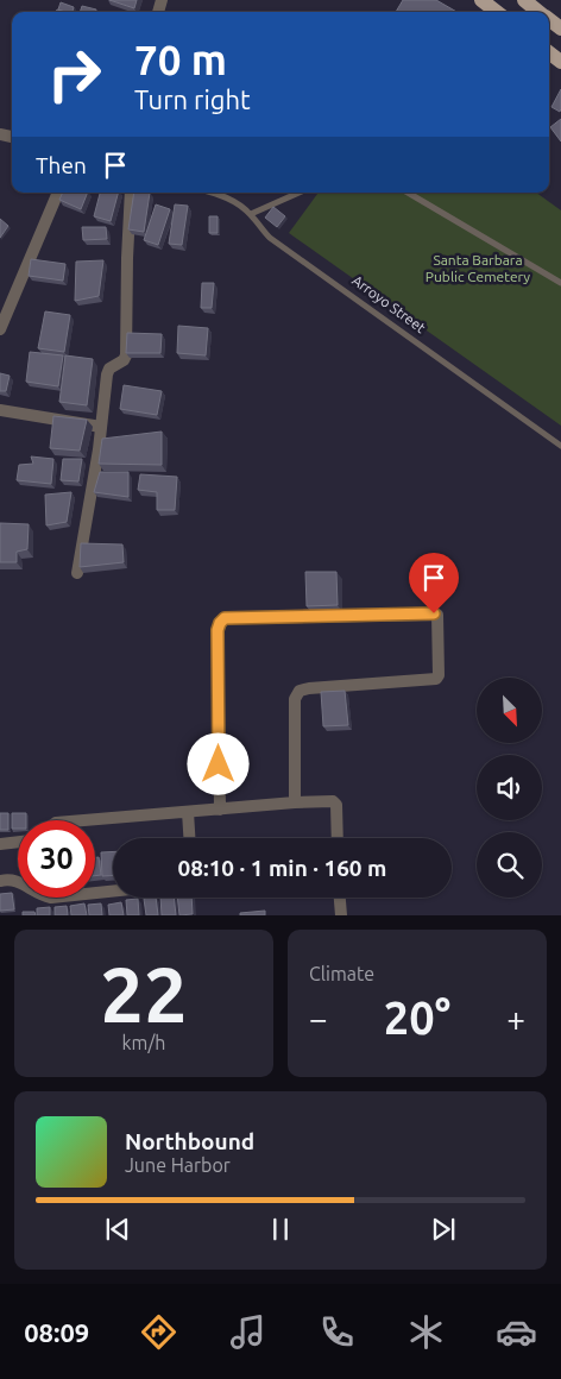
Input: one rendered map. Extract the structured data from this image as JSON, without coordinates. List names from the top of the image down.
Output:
{
  "streets": {
    "lane": ["Arroyo Street"]
  },
  "parks": ["Santa Barbara Public Cemetery"],
  "north": "bottom right",
  "page": {
    "turn": ["70 m", "Turn right"],
    "then": "Then",
    "limit": "30",
    "trip": "08:10 · 1 min · 160 m",
    "tile": [
      ["22", "km/h"],
      "Climate"
    ],
    "heat": ["−", "20°", "+"],
    "song": ["Northbound", "June Harbor"],
    "tabs": "08:09"
  }
}
